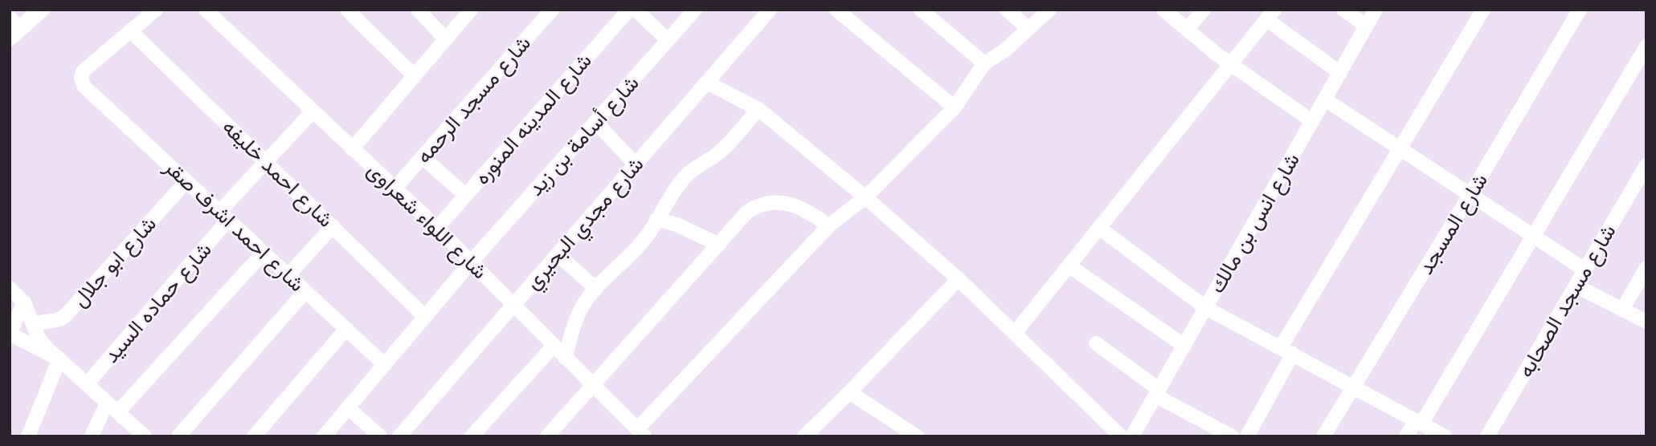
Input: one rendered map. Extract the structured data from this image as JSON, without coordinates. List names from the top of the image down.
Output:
{
  "streets": {
    "street": [
      "شارع مسجد الرحمه",
      "شارع المدينه المنوره",
      "شارع أسامة بن زيد",
      "شارع احمد خليفه",
      "شارع اللواء شعراوى",
      "شارع مجدي البحيري",
      "شارع انس بن مالك",
      "شارع المسجد",
      "شارع احمد اشرف صقر",
      "شارع ابو جلال",
      "شارع مسجد الصحابه",
      "شارع حماده السيد"
    ]
  },
  "crossings": [
    ["شارع مسجد الرحمه", "شارع اللواء شعراوى"],
    ["شارع المدينه المنوره", "شارع اللواء شعراوى"],
    ["شارع أسامة بن زيد", "شارع احمد خليفه"],
    ["شارع أسامة بن زيد", "شارع اللواء شعراوى"],
    ["شارع أسامة بن زيد", "شارع احمد اشرف صقر"],
    ["شارع احمد خليفه", "شارع احمد اشرف صقر"],
    ["شارع احمد خليفه", "شارع حماده السيد"],
    ["شارع اللواء شعراوى", "شارع مجدي البحيري"],
    ["شارع اللواء شعراوى", "شارع حماده السيد"],
    ["شارع احمد اشرف صقر", "شارع ابو جلال"],
    ["شارع احمد اشرف صقر", "شارع حماده السيد"]
  ]
}
